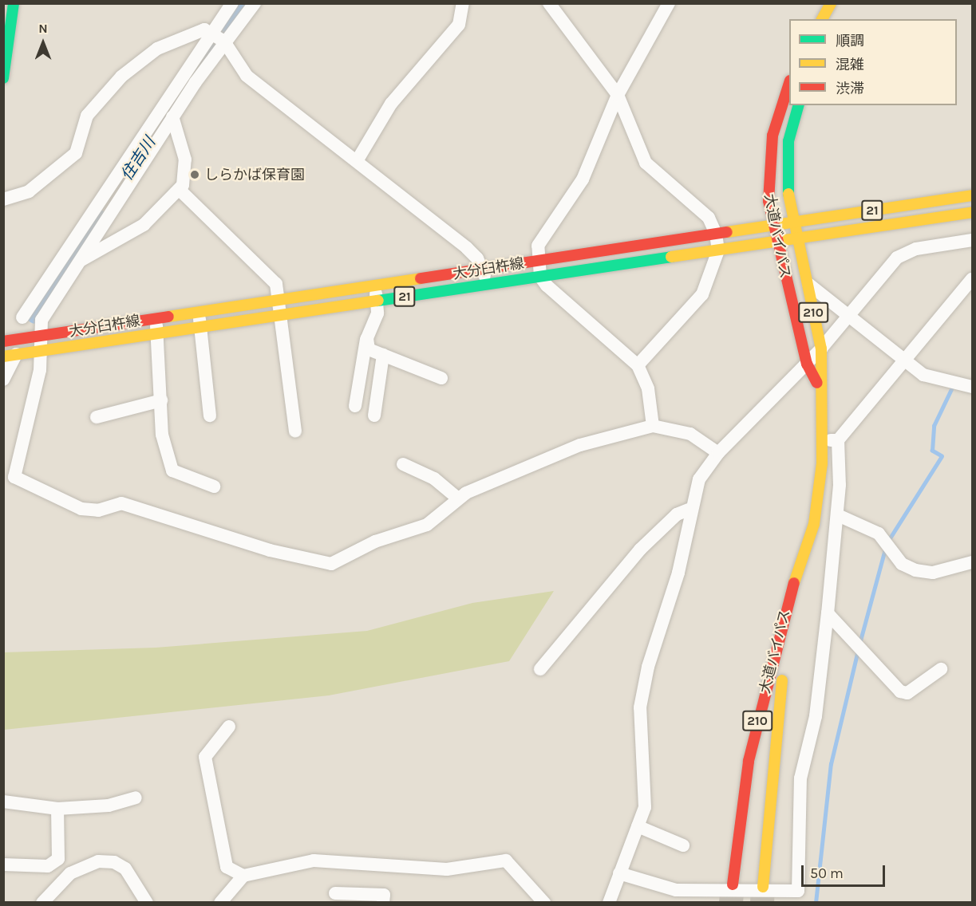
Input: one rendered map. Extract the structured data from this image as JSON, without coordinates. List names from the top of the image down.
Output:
{
  "streets": {
    "main road": [
      "21",
      "大道バイパス",
      "大分臼杵線",
      "210"
    ]
  },
  "crossings": [
    ["大道バイパス", "大分臼杵線"]
  ],
  "water": ["住吉川"],
  "places": ["しらかば保育園"],
  "legend": ["順調", "混雑", "渋滞"],
  "scale_bar": "50 m",
  "north": "top"
}
